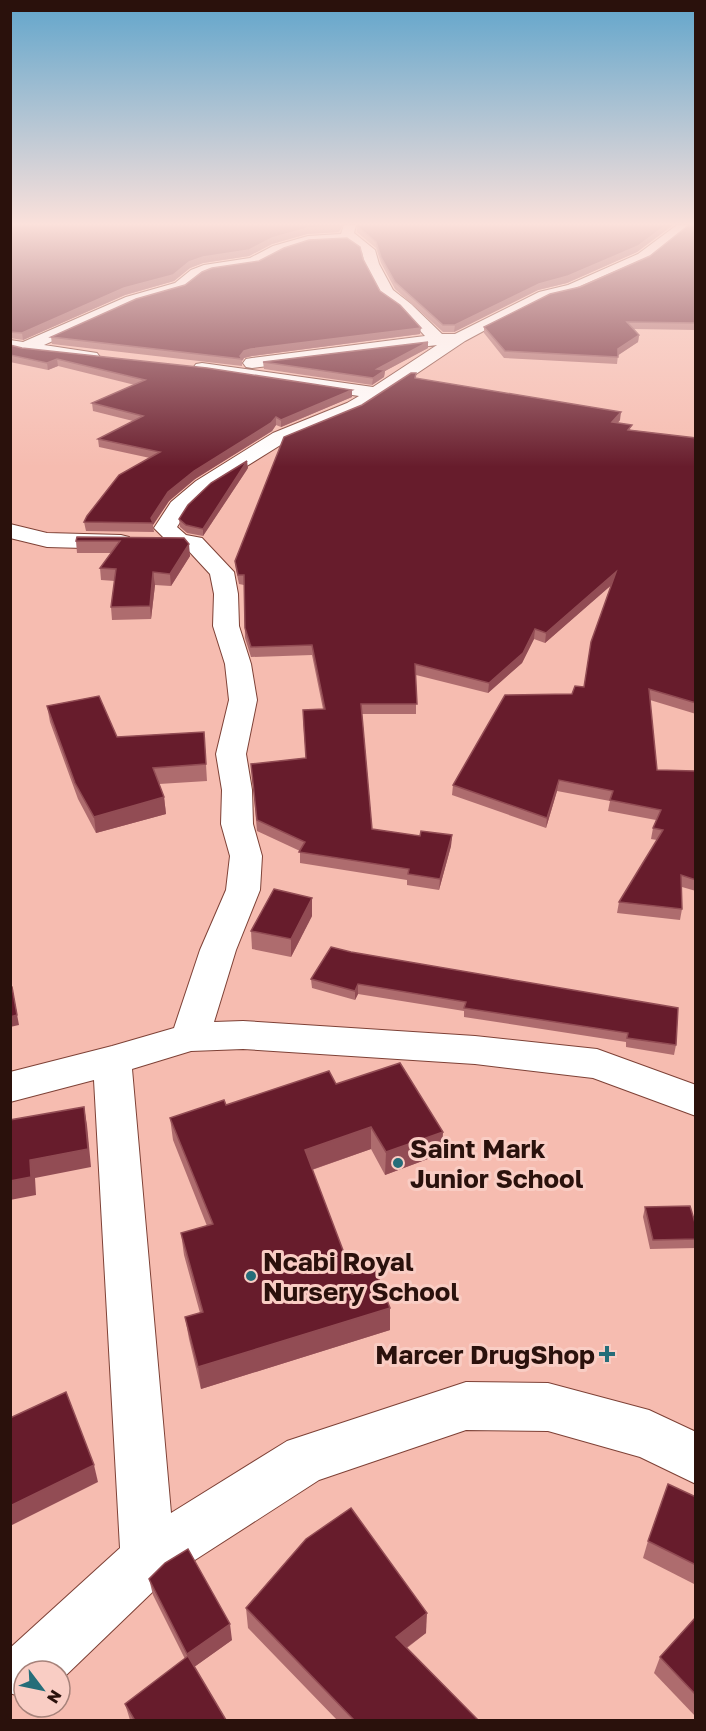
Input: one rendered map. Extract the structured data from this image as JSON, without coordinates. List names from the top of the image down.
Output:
{
  "places": {
    "other": ["Saint Mark Junior School", "Ncabi Royal Nursery School"],
    "health": ["Marcer DrugShop"]
  },
  "north": "bottom right"
}
